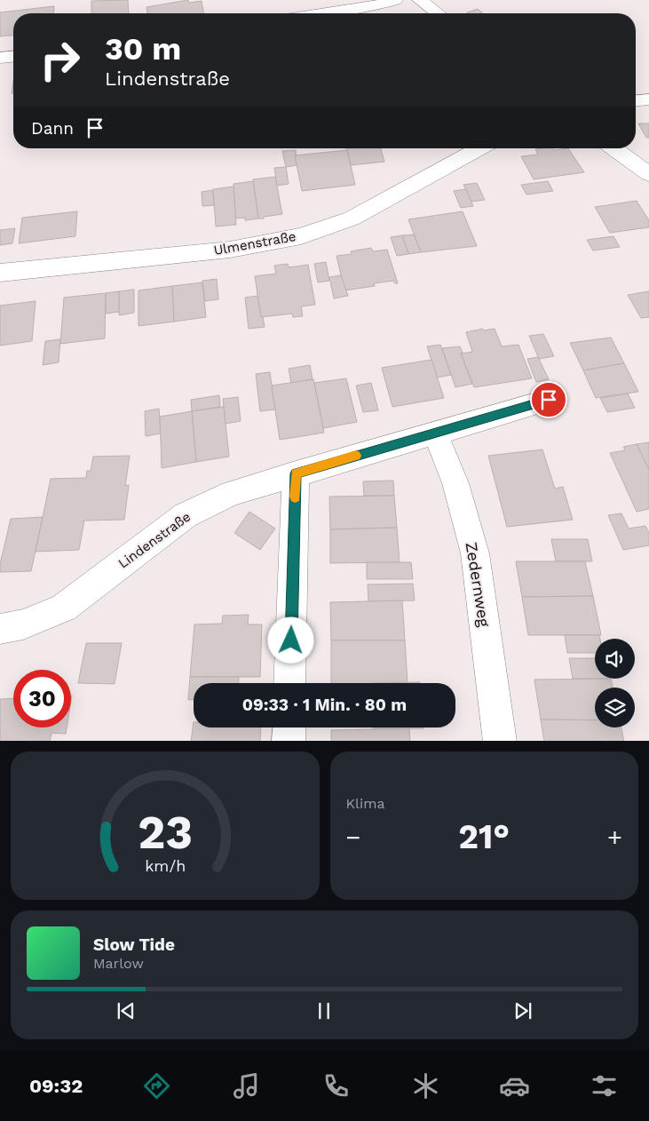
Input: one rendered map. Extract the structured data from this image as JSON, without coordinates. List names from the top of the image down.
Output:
{
  "streets": {
    "street": ["Ulmenstraße", "Lindenstraße", "Zedernweg"]
  },
  "crossings": [
    ["Lindenstraße", "Zedernweg"]
  ],
  "page": {
    "turn": ["30 m", "Lindenstraße"],
    "then": "Dann",
    "limit": "30",
    "trip": "09:33 · 1 Min. · 80 m",
    "tile": "Klima",
    "heat": ["−", "21°", "+"],
    "song": ["Slow Tide", "Marlow"],
    "tabs": "09:32",
    "gauge": ["23", "km/h"]
  }
}
